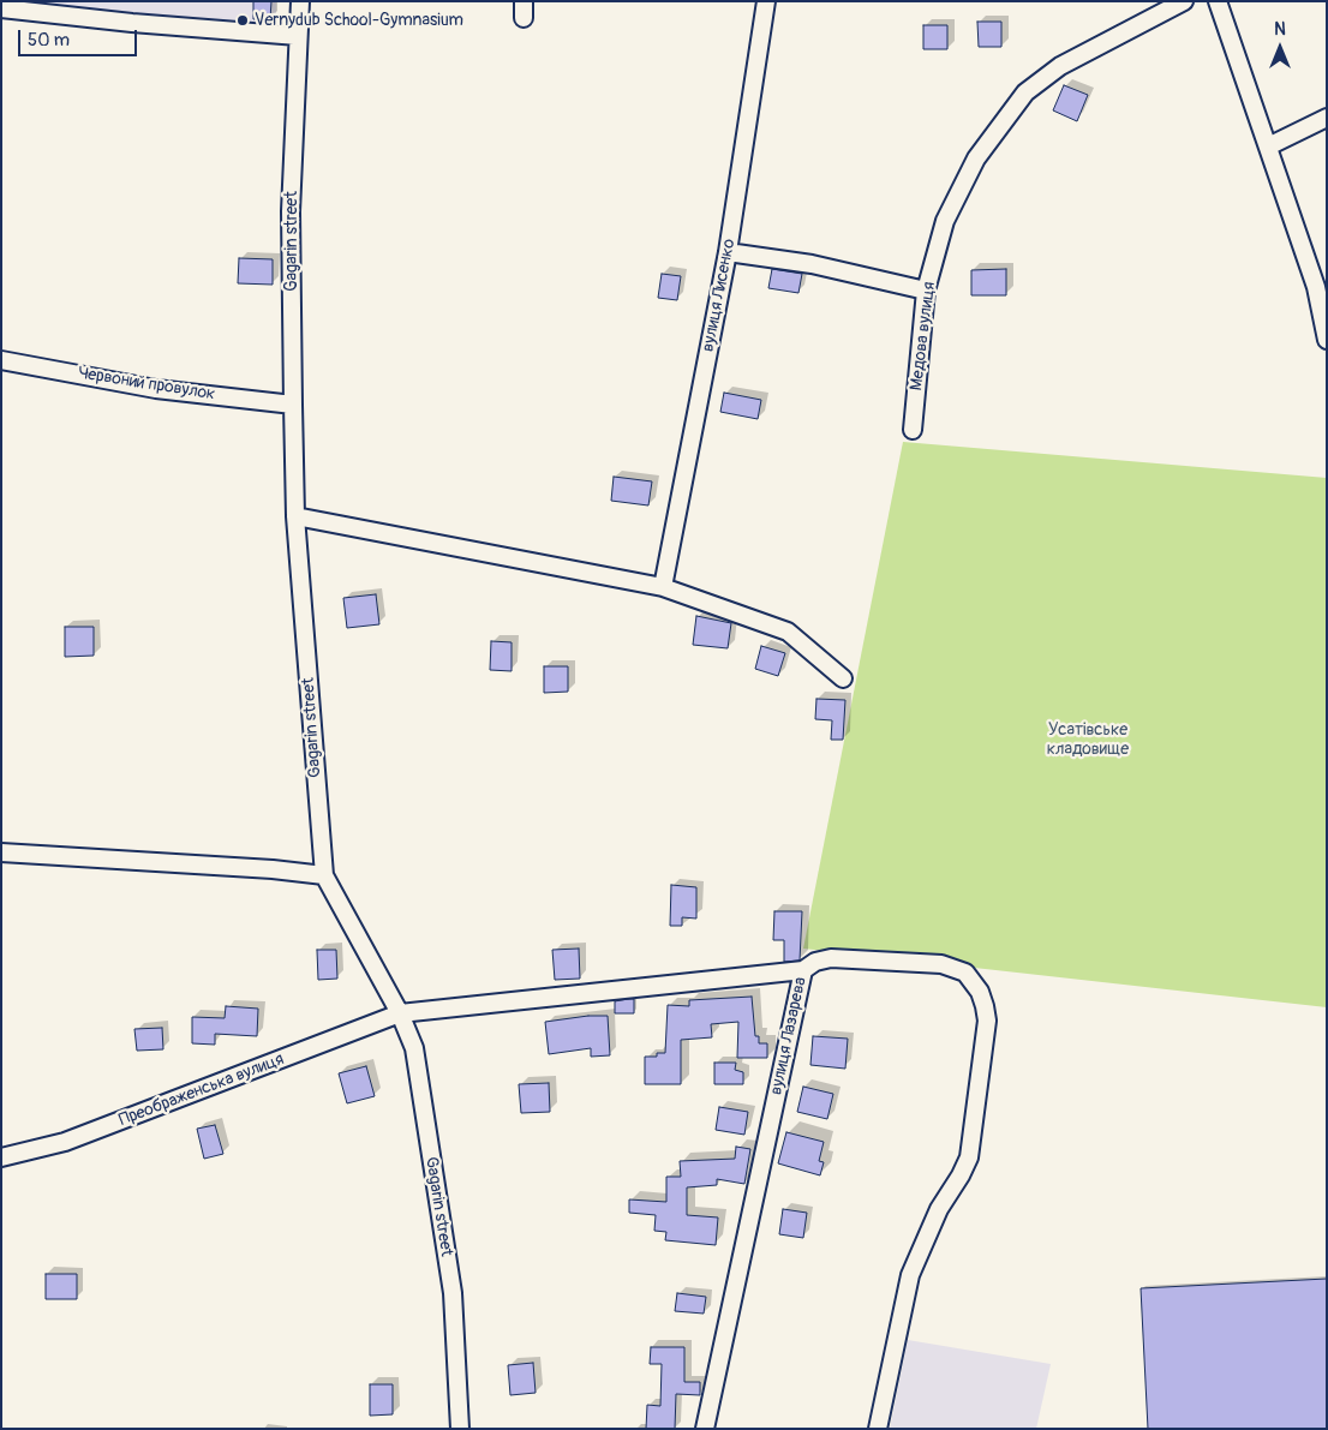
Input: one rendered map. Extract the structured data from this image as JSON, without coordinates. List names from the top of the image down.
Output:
{
  "streets": {
    "street": [
      "Gagarin street",
      "вулиця Лисенко",
      "Медова вулиця",
      "Червоний провулок",
      "вулиця Лазарева",
      "Преображенська вулиця"
    ]
  },
  "crossings": [
    ["Gagarin street", "Червоний провулок"],
    ["Gagarin street", "вулиця Лазарева"],
    ["Gagarin street", "Преображенська вулиця"],
    ["вулиця Лазарева", "Преображенська вулиця"]
  ],
  "parks": ["Усатівське кладовище"],
  "places": ["Vernydub School-Gymnasium"],
  "scale_bar": "50 m",
  "north": "top"
}
